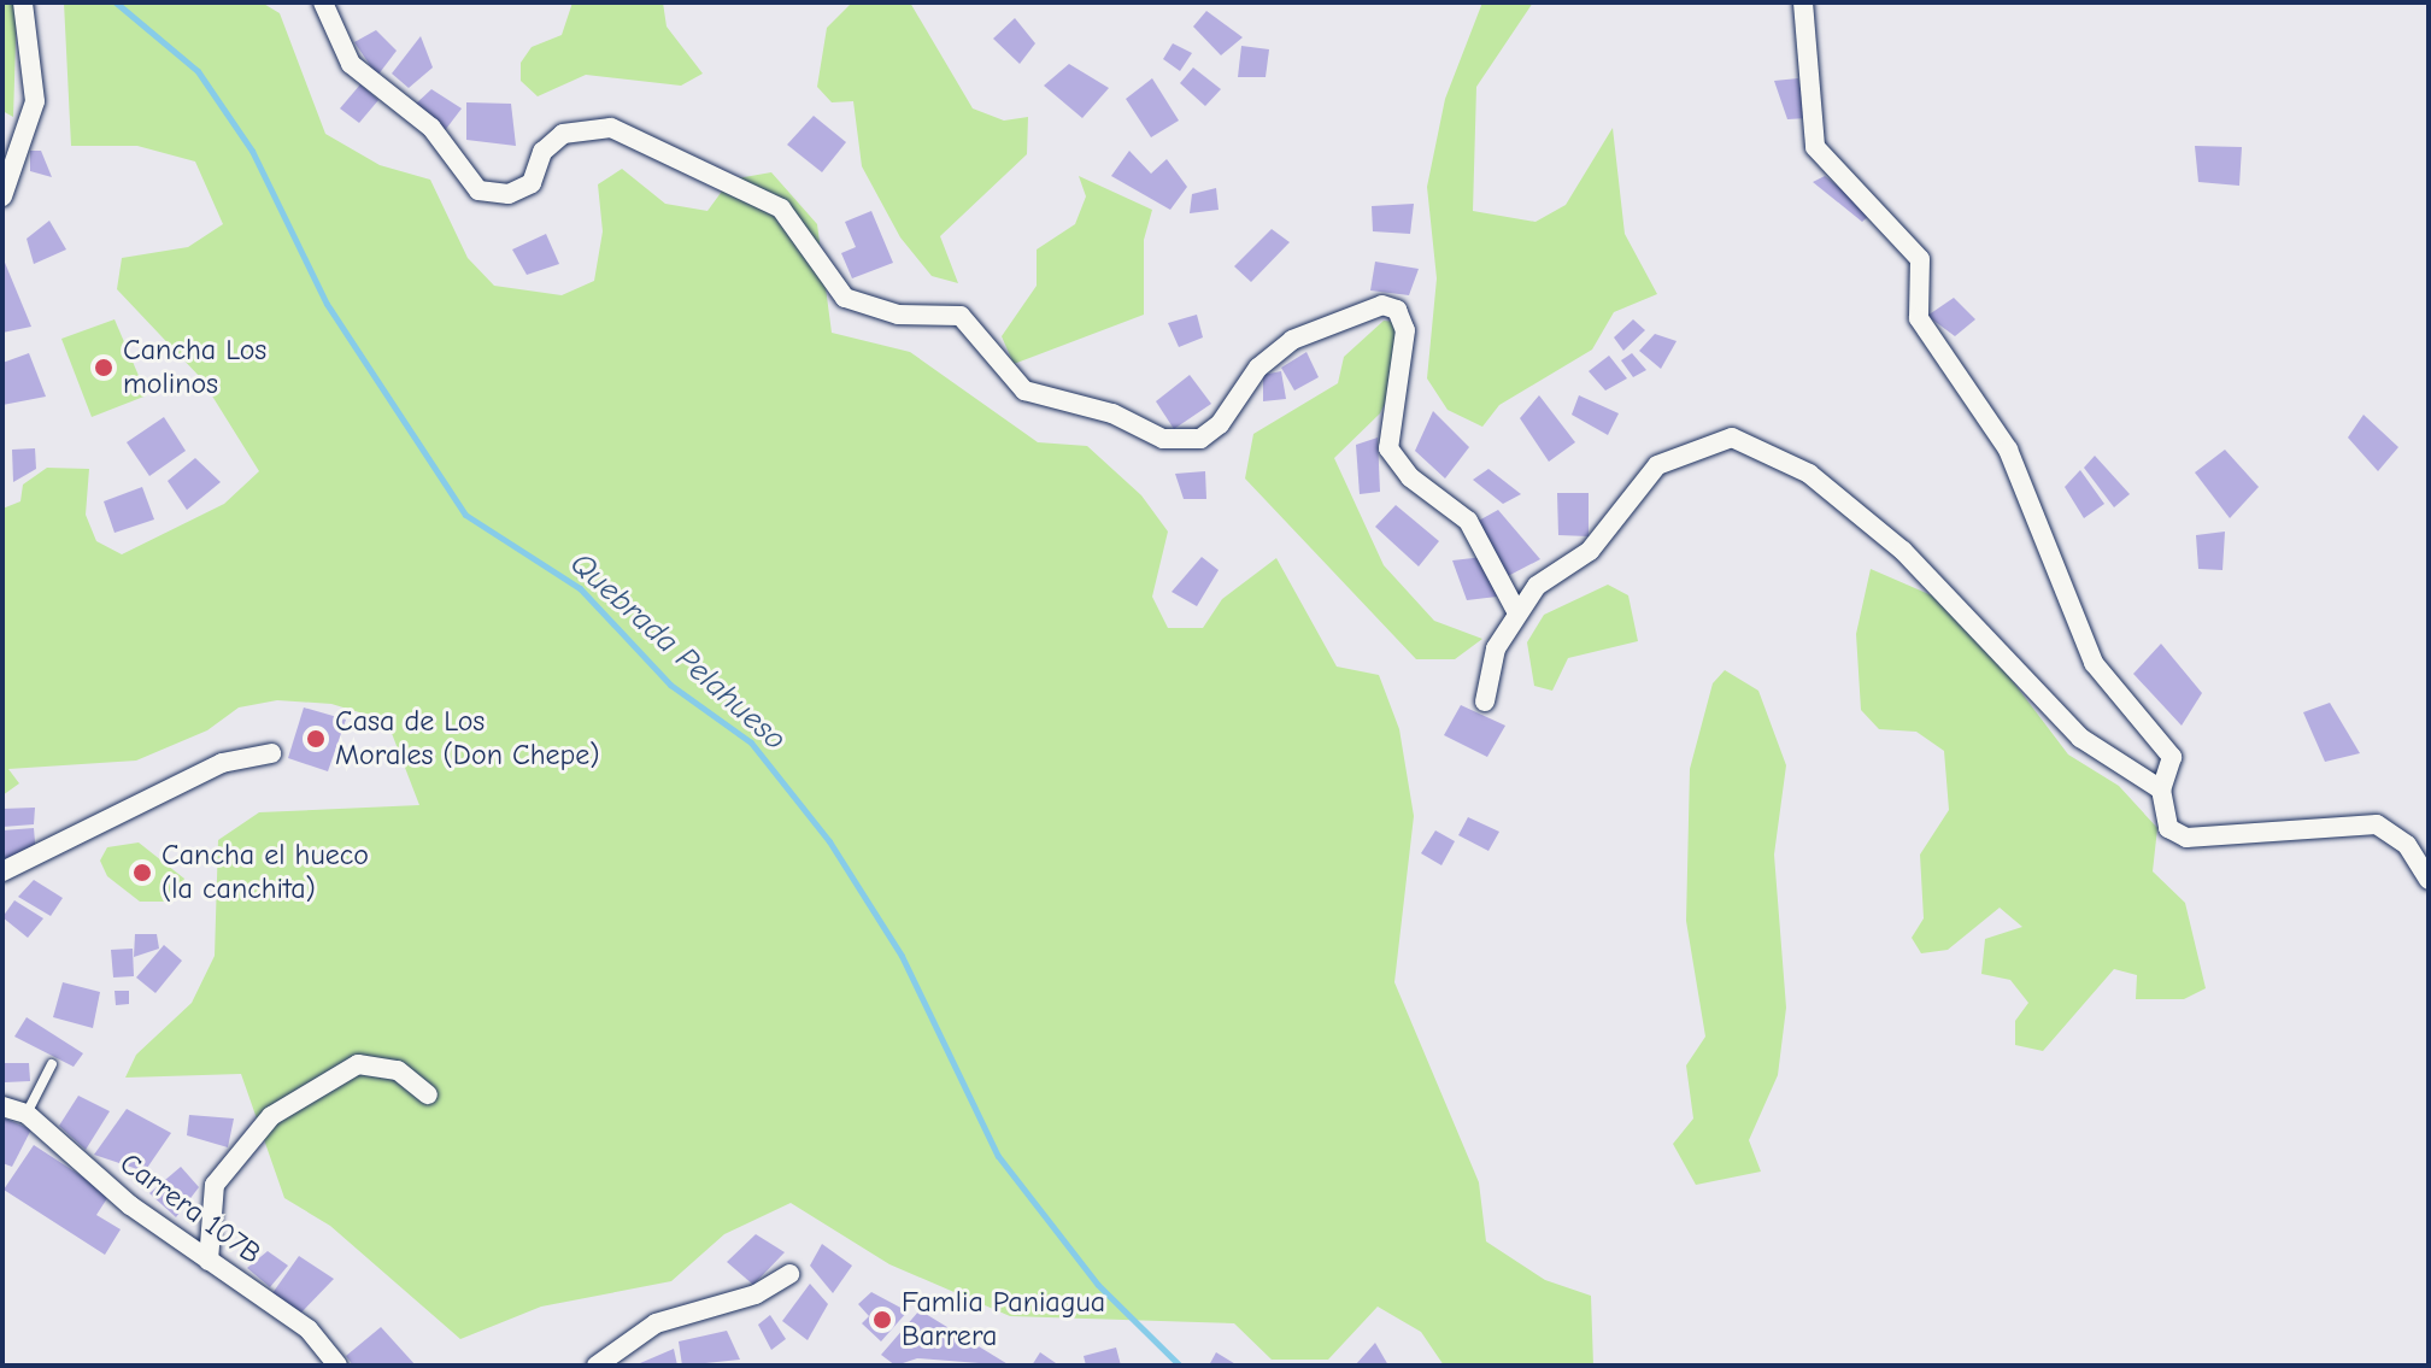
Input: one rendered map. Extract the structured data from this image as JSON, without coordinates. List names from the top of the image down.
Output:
{
  "streets": {
    "street": ["Carrera 107B"]
  },
  "water": ["Quebrada Pelahueso"],
  "places": [
    "Cancha Los molinos",
    "Casa de Los Morales (Don Chepe)",
    "Cancha el hueco (la canchita)",
    "Famlia Paniagua Barrera"
  ]
}
